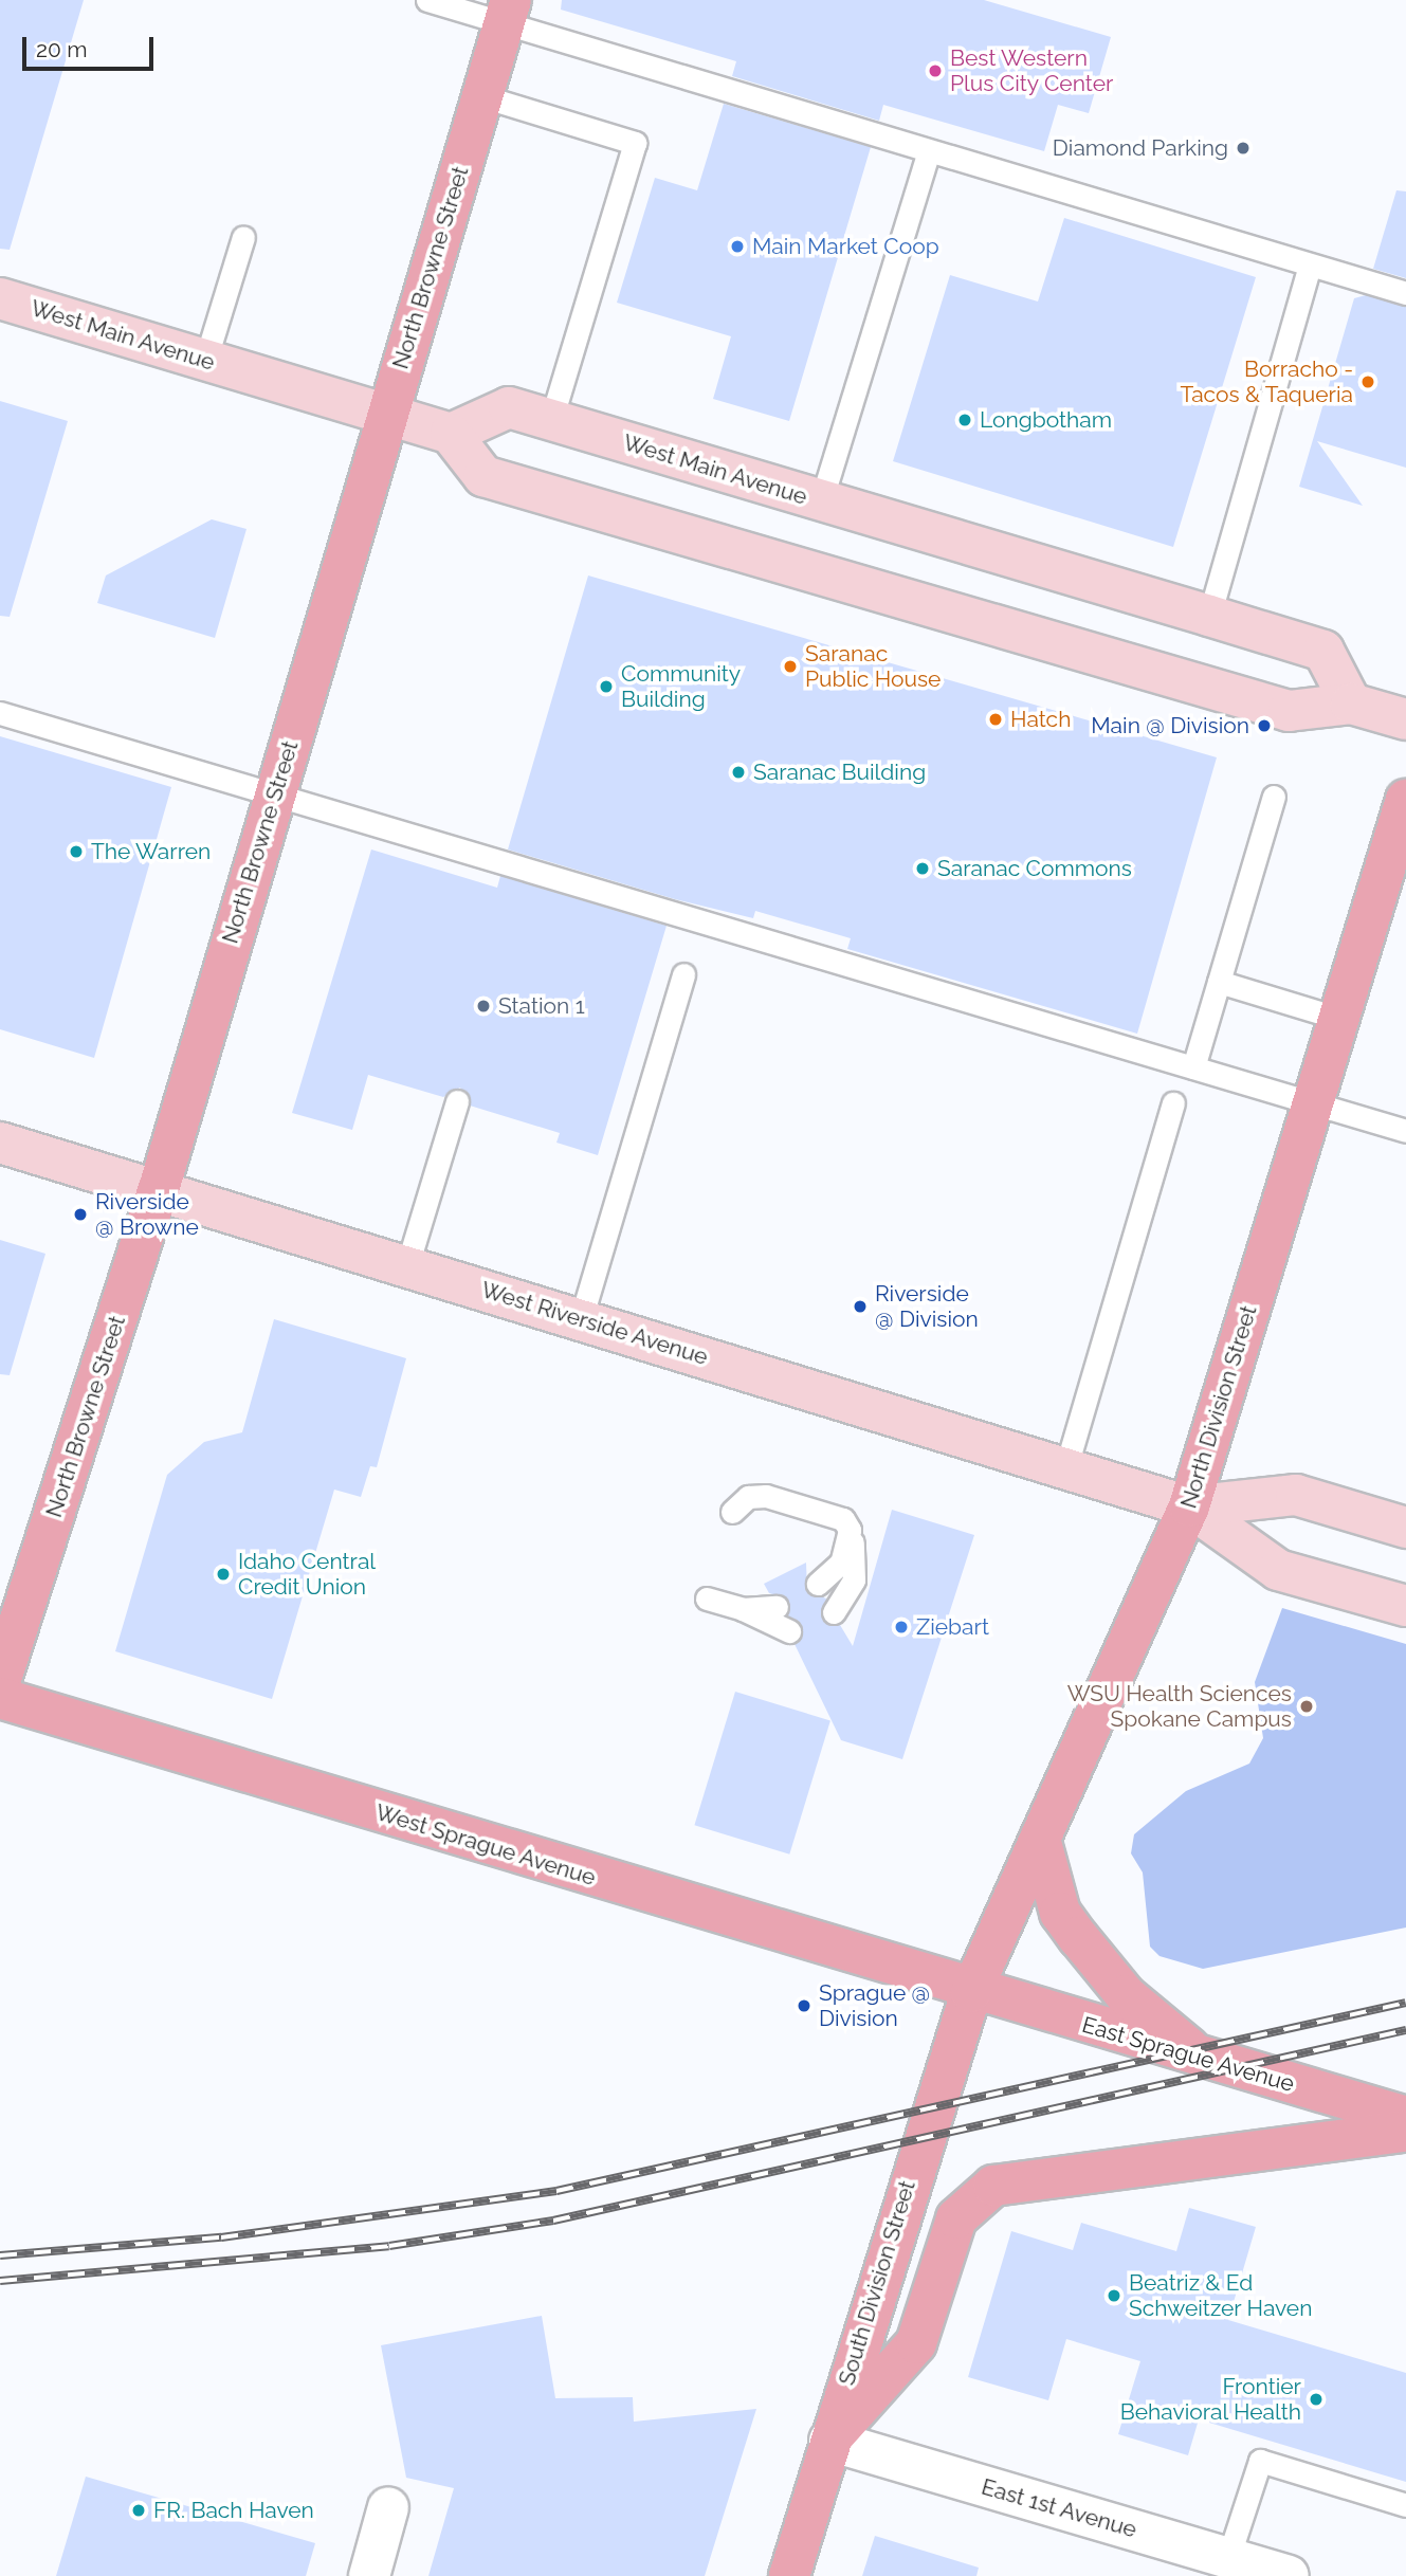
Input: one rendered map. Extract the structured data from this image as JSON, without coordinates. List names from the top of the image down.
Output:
{
  "streets": {
    "main road": [
      "North Browne Street",
      "West Main Avenue",
      "West Riverside Avenue",
      "North Division Street",
      "West Sprague Avenue",
      "East Sprague Avenue",
      "South Division Street"
    ],
    "street": ["East 1st Avenue"]
  },
  "crossings": [
    ["North Browne Street", "West Main Avenue"],
    ["North Browne Street", "West Riverside Avenue"],
    ["West Riverside Avenue", "North Division Street"],
    ["North Division Street", "West Sprague Avenue"],
    ["North Division Street", "East Sprague Avenue"],
    ["North Division Street", "South Division Street"],
    ["West Sprague Avenue", "East Sprague Avenue"],
    ["West Sprague Avenue", "South Division Street"],
    ["East Sprague Avenue", "South Division Street"],
    ["South Division Street", "East 1st Avenue"]
  ],
  "places": [
    "Best Western Plus City Center",
    "Diamond Parking",
    "Main Market Coop",
    "Borracho - Tacos & Taqueria",
    "Longbotham",
    "Saranac Public House",
    "Community Building",
    "Hatch",
    "Main @ Division",
    "Saranac Building",
    "The Warren",
    "Saranac Commons",
    "Station 1",
    "Riverside @ Browne",
    "Riverside @ Division",
    "Idaho Central Credit Union",
    "Ziebart",
    "WSU Health Sciences Spokane Campus",
    "Sprague @ Division",
    "Beatriz & Ed Schweitzer Haven",
    "Frontier Behavioral Health",
    "FR. Bach Haven"
  ],
  "scale_bar": "20 m"
}
